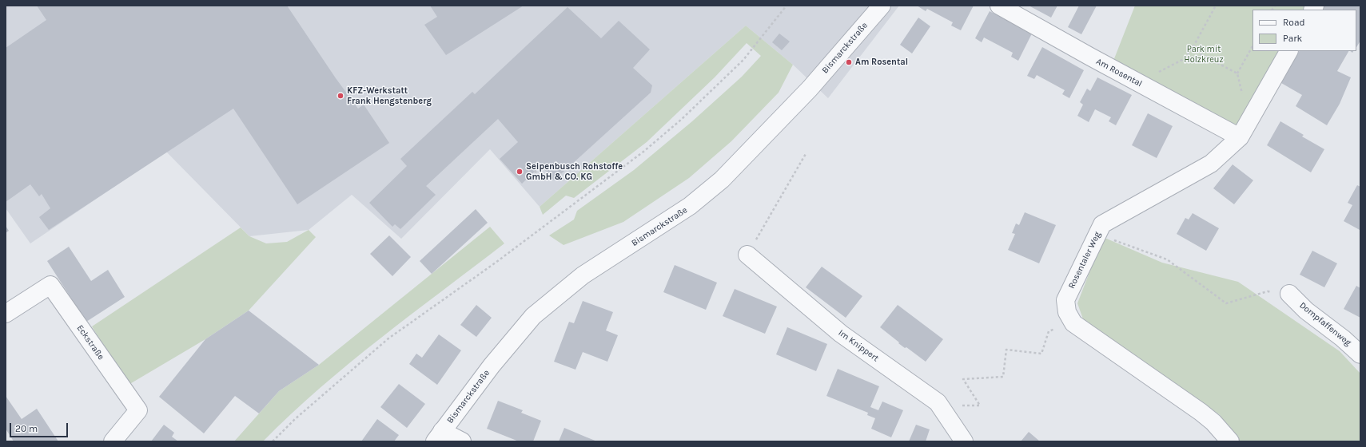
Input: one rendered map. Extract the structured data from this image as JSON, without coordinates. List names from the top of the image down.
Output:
{
  "streets": {
    "street": [
      "Bismarckstraße",
      "Am Rosental",
      "Rosentaler Weg",
      "Dompfaffenweg",
      "Eckstraße",
      "Im Knippert"
    ]
  },
  "crossings": [
    ["Am Rosental", "Rosentaler Weg"]
  ],
  "parks": ["Park mit Holzkreuz"],
  "places": ["Am Rosental", "KFZ-Werkstatt Frank Hengstenberg", "Seipenbusch Rohstoffe GmbH & CO. KG"],
  "legend": ["Road", "Park"],
  "scale_bar": "20 m"
}
